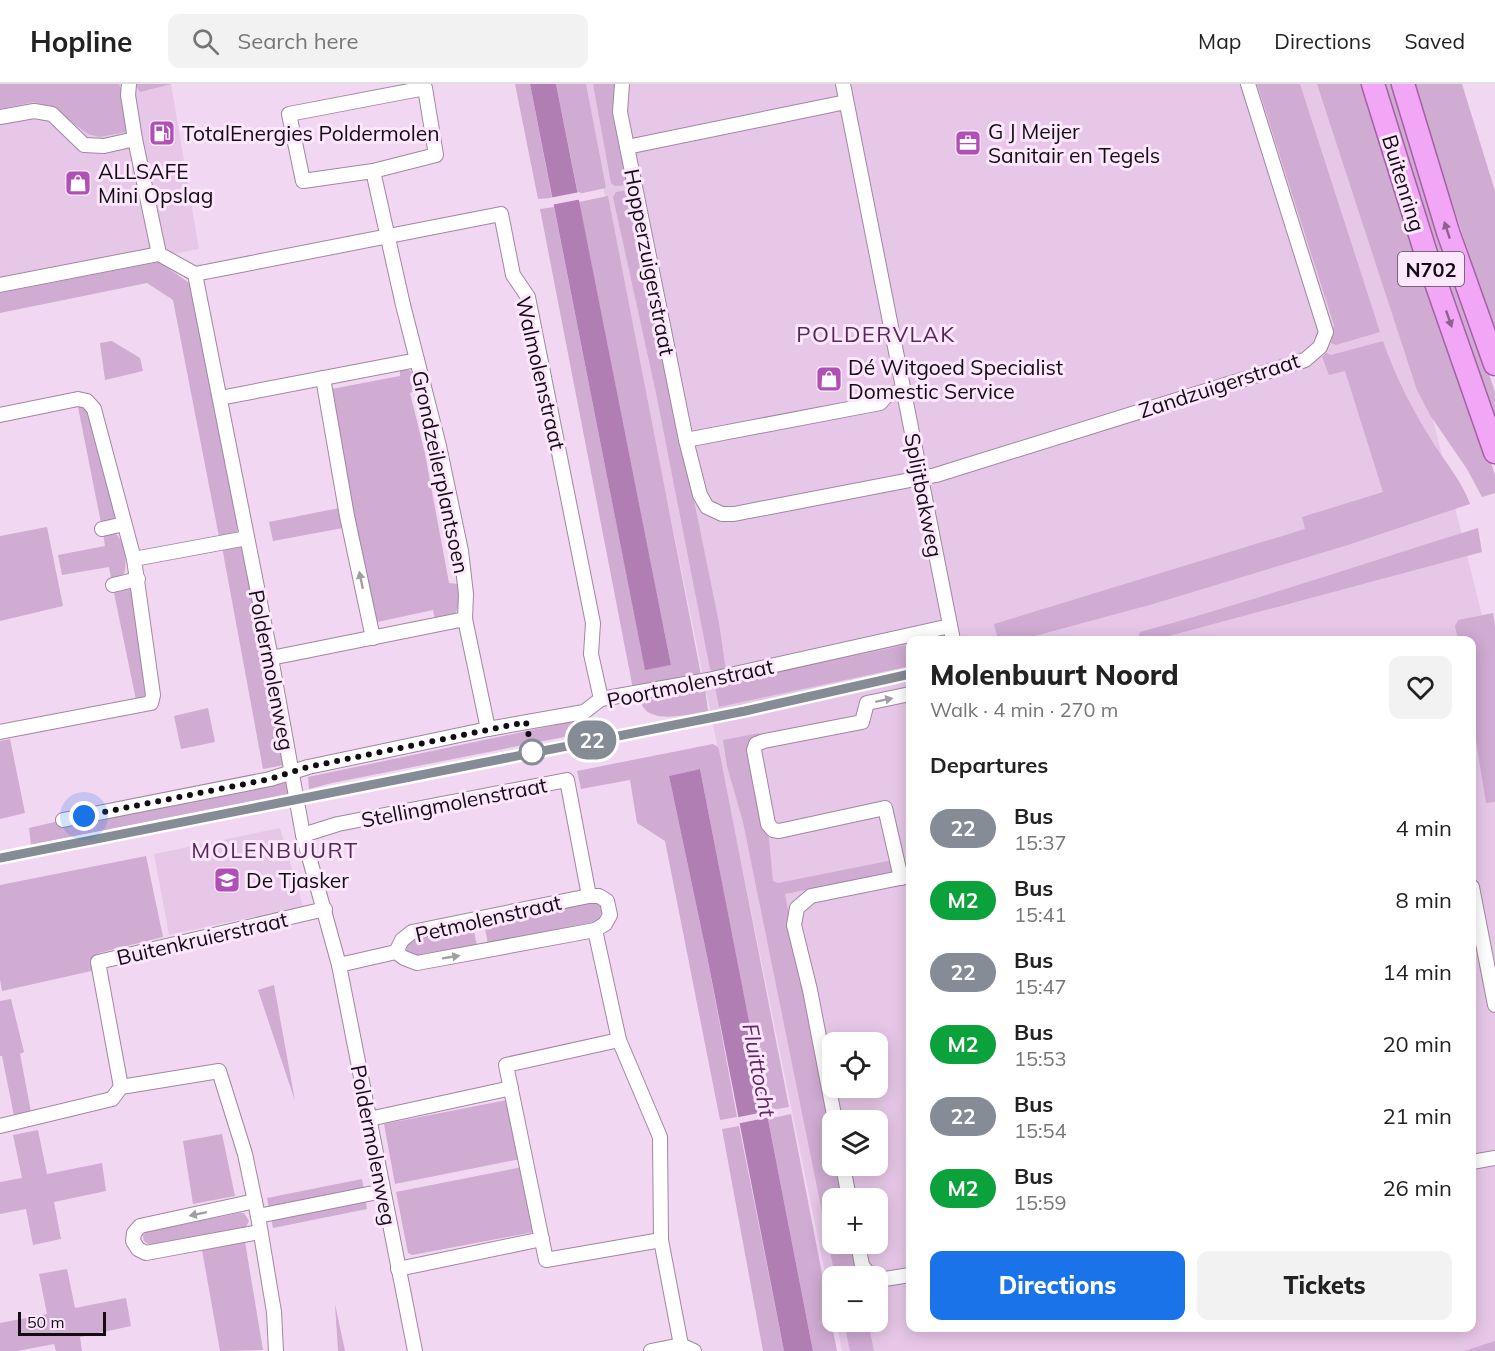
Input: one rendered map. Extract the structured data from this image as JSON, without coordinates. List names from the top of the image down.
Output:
{
  "streets": {
    "highway": ["Buitenring", "N702"],
    "street": [
      "Hopperzuigerstraat",
      "Walmolenstraat",
      "Zandzuigerstraat",
      "Grondzeilerplantsoen",
      "Splijtbakweg",
      "Poldermolenweg",
      "Poortmolenstraat",
      "Stellingmolenstraat",
      "Petmolenstraat",
      "Buitenkruierstraat"
    ]
  },
  "crossings": [
    ["Hopperzuigerstraat", "Zandzuigerstraat"],
    ["Hopperzuigerstraat", "Splijtbakweg"],
    ["Walmolenstraat", "Grondzeilerplantsoen"],
    ["Walmolenstraat", "Poldermolenweg"],
    ["Walmolenstraat", "Poortmolenstraat"],
    ["Zandzuigerstraat", "Splijtbakweg"],
    ["Grondzeilerplantsoen", "Poldermolenweg"],
    ["Grondzeilerplantsoen", "Poortmolenstraat"],
    ["Splijtbakweg", "Poortmolenstraat"],
    ["Poldermolenweg", "Poortmolenstraat"],
    ["Poldermolenweg", "Stellingmolenstraat"],
    ["Poldermolenweg", "Petmolenstraat"],
    ["Poldermolenweg", "Buitenkruierstraat"],
    ["Stellingmolenstraat", "Petmolenstraat"]
  ],
  "districts": ["POLDERVLAK", "MOLENBUURT"],
  "water": ["Fluittocht"],
  "places": {
    "fuel station": ["TotalEnergies Poldermolen"],
    "office": ["G J Meijer Sanitair en Tegels"],
    "shop": ["ALLSAFE Mini Opslag", "Dé Witgoed Specialist Domestic Service"],
    "school or university": ["De Tjasker"]
  },
  "lines": ["bus line 22"],
  "scale_bar": "50 m",
  "page": {
    "header": "Hopline",
    "search": "Search here",
    "nav": ["Map", "Directions", "Saved"],
    "on_map": "22",
    "heading": [
      ["Molenbuurt Noord", "Walk · 4 min · 270 m"],
      "Departures"
    ],
    "list": [
      {
        "mark": "22",
        "name": "Bus",
        "note": "15:37",
        "value": "4 min"
      },
      {
        "mark": "M2",
        "name": "Bus",
        "note": "15:41",
        "value": "8 min"
      },
      {
        "mark": "22",
        "name": "Bus",
        "note": "15:47",
        "value": "14 min"
      },
      {
        "mark": "M2",
        "name": "Bus",
        "note": "15:53",
        "value": "20 min"
      },
      {
        "mark": "22",
        "name": "Bus",
        "note": "15:54",
        "value": "21 min"
      },
      {
        "mark": "M2",
        "name": "Bus",
        "note": "15:59",
        "value": "26 min"
      }
    ],
    "map_buttons": ["+", "−"],
    "buttons": ["Directions", "Tickets"],
    "scale": "50 m"
  }
}
